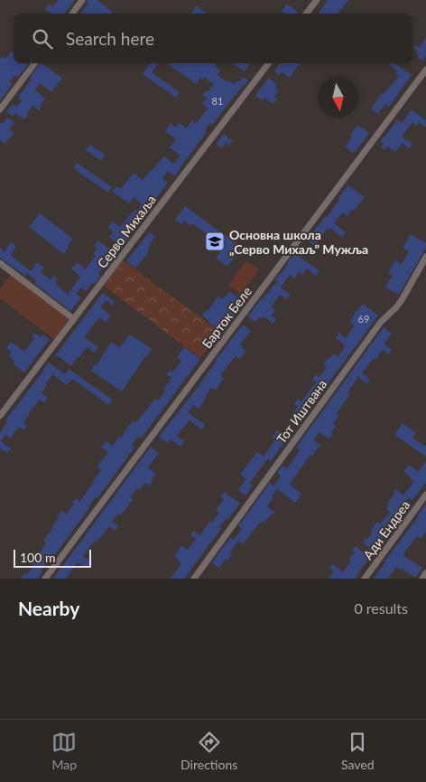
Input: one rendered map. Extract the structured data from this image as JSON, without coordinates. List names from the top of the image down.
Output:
{
  "streets": {
    "street": [
      "Серво Михаља",
      "Барток Беле",
      "Тот Иштвана",
      "Ади Ендреа"
    ]
  },
  "places": {
    "school or university": ["Основна школа „Серво Михаљ” Мужља"]
  },
  "house_numbers": ["81", "69"],
  "scale_bar": "100 m",
  "north": "bottom",
  "page": {
    "search": "Search here",
    "scale": "100 m",
    "heading": ["Nearby", "0 results"],
    "nav": ["Map", "Directions", "Saved"]
  }
}
